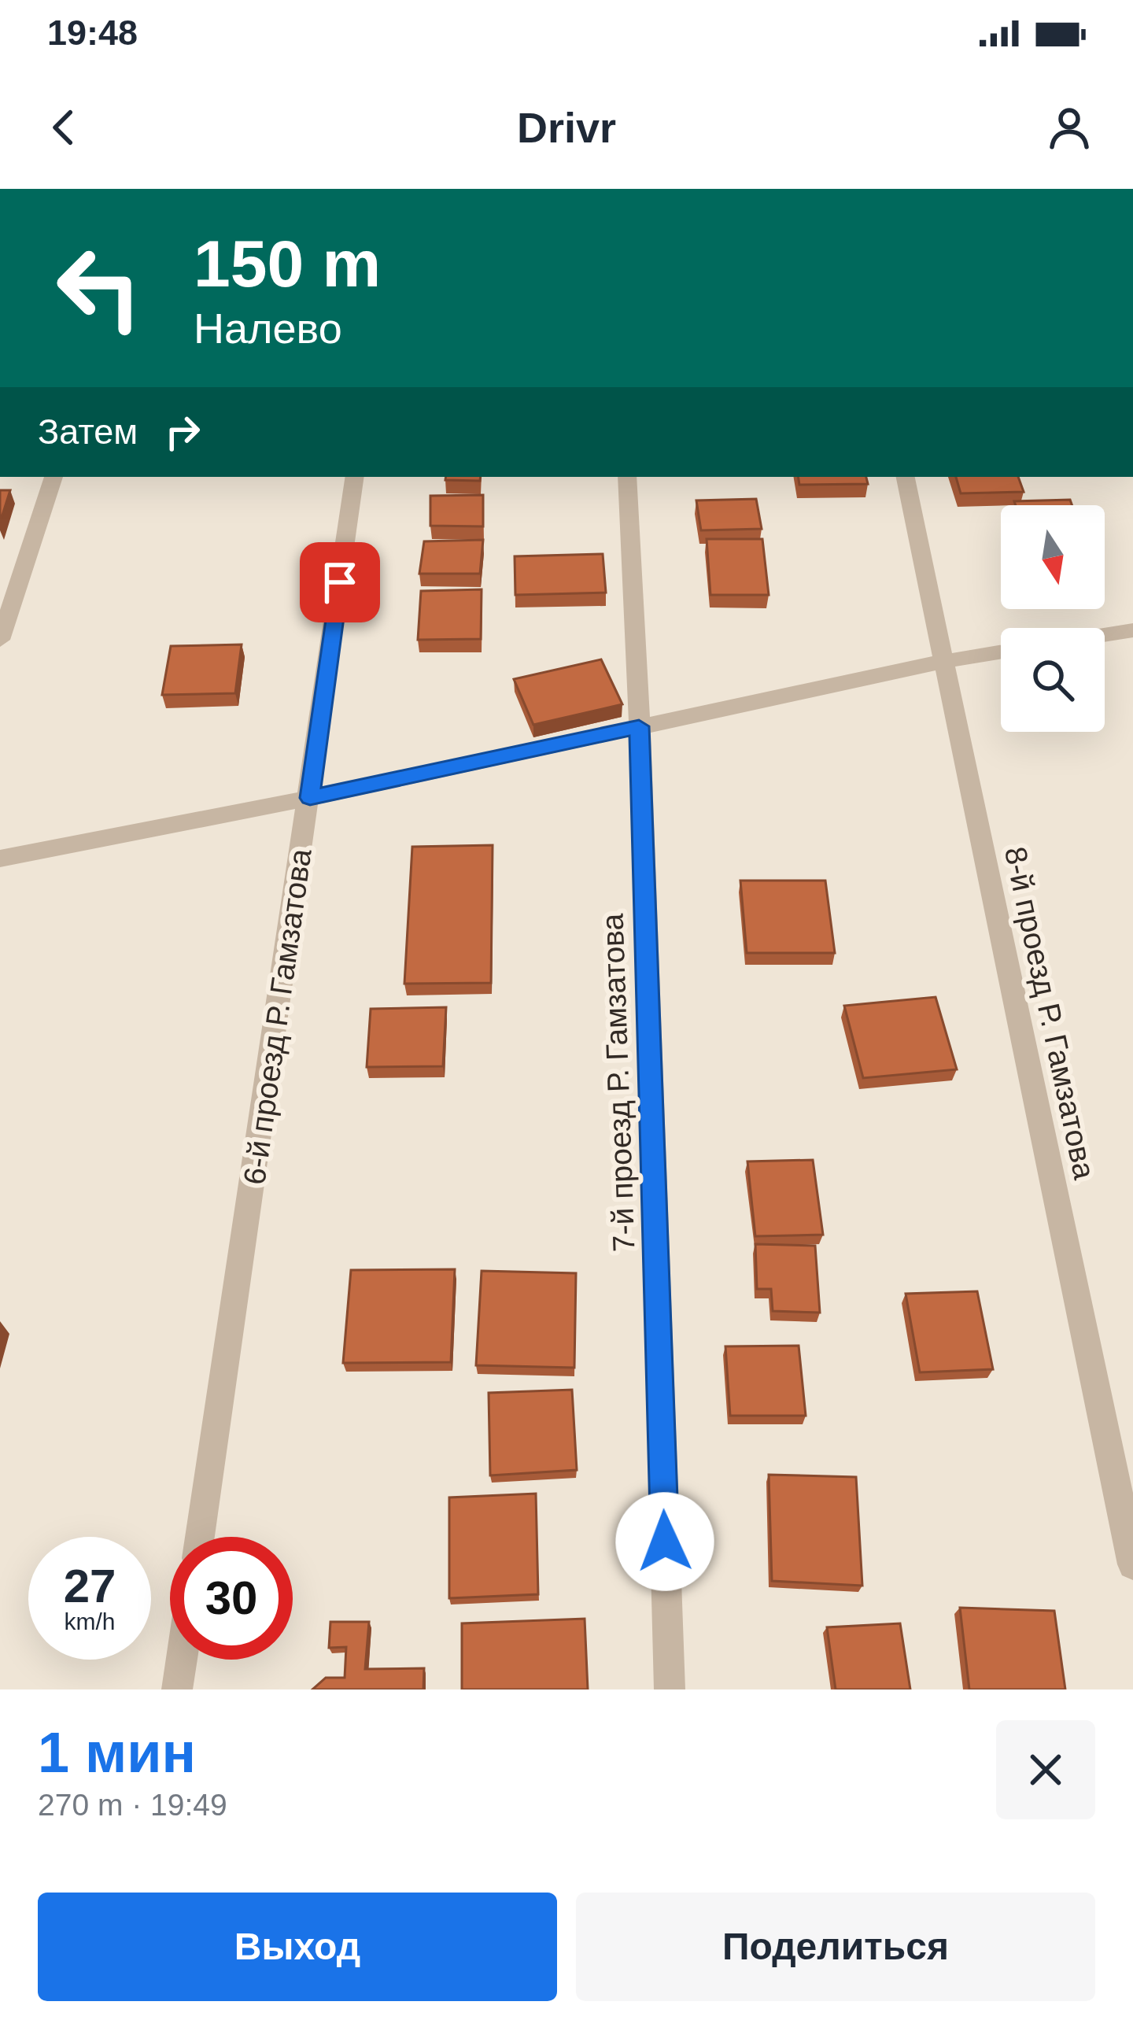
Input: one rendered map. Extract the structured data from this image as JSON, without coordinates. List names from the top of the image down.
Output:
{
  "streets": {
    "street": ["8-й проезд Р. Гамзатова", "6-й проезд Р. Гамзатова", "7-й проезд Р. Гамзатова"]
  },
  "north": "bottom",
  "page": {
    "status": "19:48",
    "header": "Drivr",
    "turn": ["150 m", "Налево"],
    "then": "Затем",
    "speed": "27 km/h",
    "limit": "30",
    "heading": ["1 мин", "270 m · 19:49"],
    "buttons": ["Выход", "Поделиться"]
  }
}
